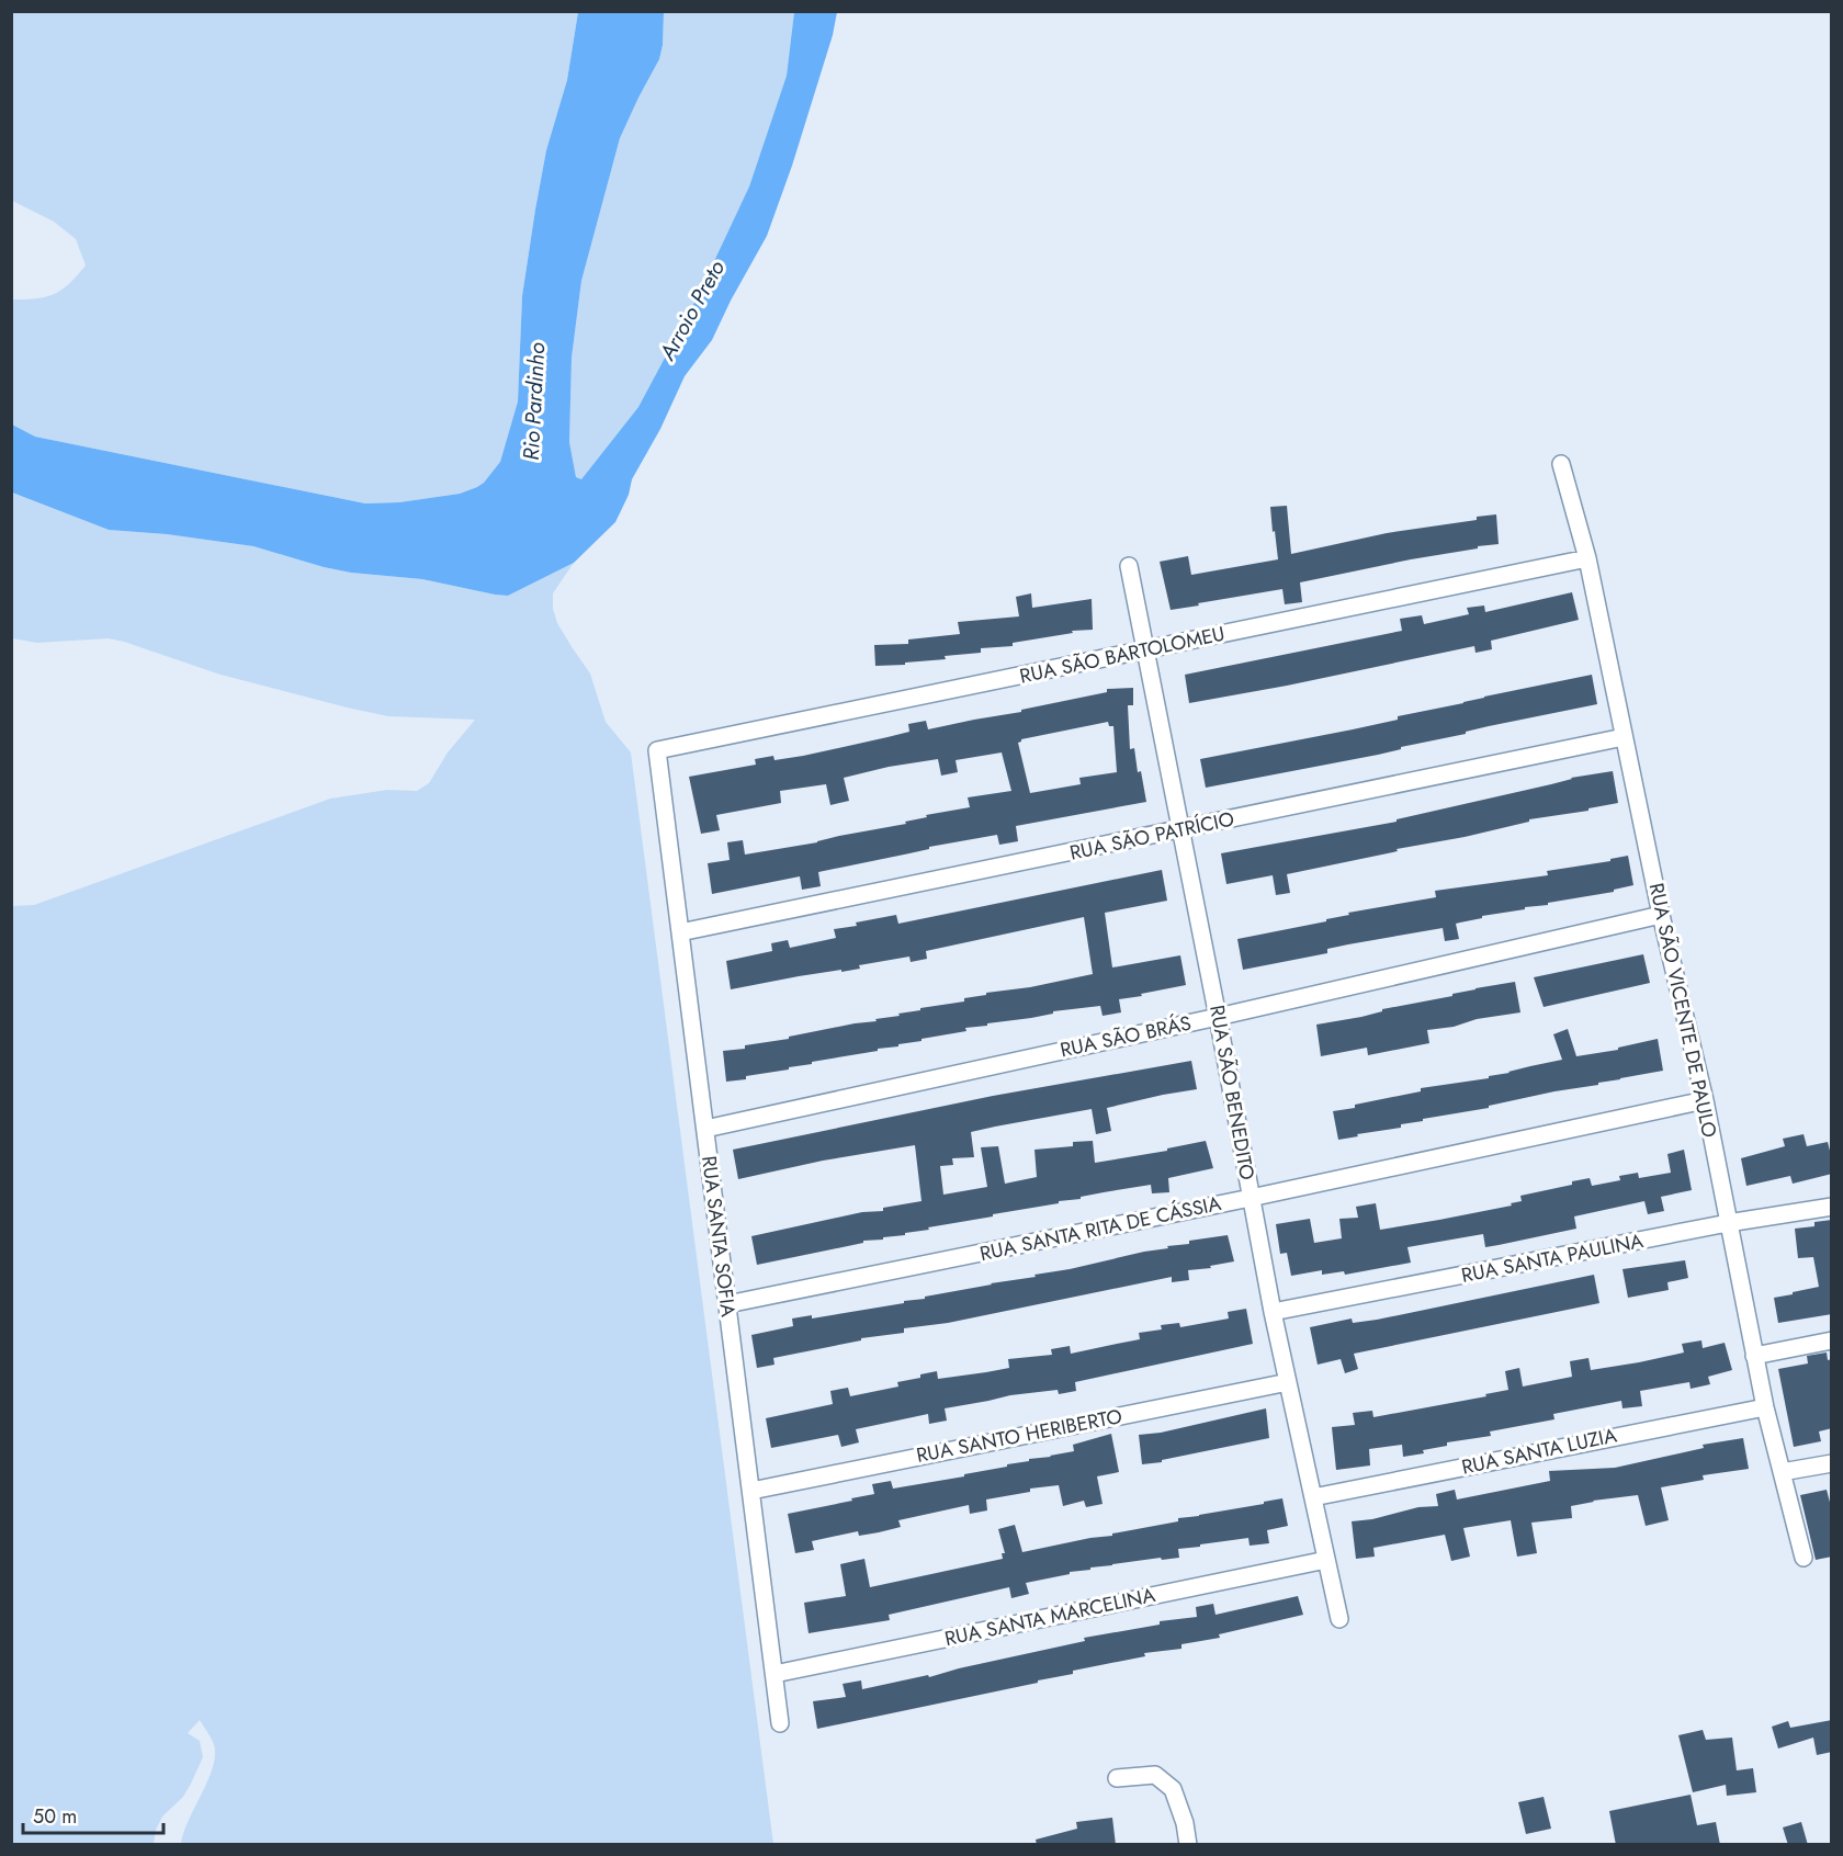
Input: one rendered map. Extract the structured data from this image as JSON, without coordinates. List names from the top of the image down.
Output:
{
  "streets": {
    "street": [
      "RUA SÃO BARTOLOMEU",
      "RUA SÃO PATRÍCIO",
      "RUA SÃO VICENTE DE PAULO",
      "RUA SÃO BRÁS",
      "RUA SÃO BENEDITO",
      "RUA SANTA RITA DE CÁSSIA",
      "RUA SANTA SOFIA",
      "RUA SANTA PAULINA",
      "RUA SANTO HERIBERTO",
      "RUA SANTA LUZIA",
      "RUA SANTA MARCELINA"
    ]
  },
  "crossings": [
    ["RUA SÃO BARTOLOMEU", "RUA SÃO VICENTE DE PAULO"],
    ["RUA SÃO BARTOLOMEU", "RUA SÃO BENEDITO"],
    ["RUA SÃO BARTOLOMEU", "RUA SANTA SOFIA"],
    ["RUA SÃO PATRÍCIO", "RUA SÃO VICENTE DE PAULO"],
    ["RUA SÃO PATRÍCIO", "RUA SÃO BENEDITO"],
    ["RUA SÃO PATRÍCIO", "RUA SANTA SOFIA"],
    ["RUA SÃO VICENTE DE PAULO", "RUA SÃO BRÁS"],
    ["RUA SÃO VICENTE DE PAULO", "RUA SANTA RITA DE CÁSSIA"],
    ["RUA SÃO VICENTE DE PAULO", "RUA SANTA PAULINA"],
    ["RUA SÃO VICENTE DE PAULO", "RUA SANTA LUZIA"],
    ["RUA SÃO BRÁS", "RUA SÃO BENEDITO"],
    ["RUA SÃO BRÁS", "RUA SANTA SOFIA"],
    ["RUA SÃO BENEDITO", "RUA SANTA RITA DE CÁSSIA"],
    ["RUA SÃO BENEDITO", "RUA SANTA PAULINA"],
    ["RUA SÃO BENEDITO", "RUA SANTO HERIBERTO"],
    ["RUA SÃO BENEDITO", "RUA SANTA LUZIA"],
    ["RUA SÃO BENEDITO", "RUA SANTA MARCELINA"],
    ["RUA SANTA RITA DE CÁSSIA", "RUA SANTA SOFIA"],
    ["RUA SANTA SOFIA", "RUA SANTO HERIBERTO"],
    ["RUA SANTA SOFIA", "RUA SANTA MARCELINA"]
  ],
  "water": ["Arroio Preto", "Rio Pardinho"],
  "scale_bar": "50 m"
}
